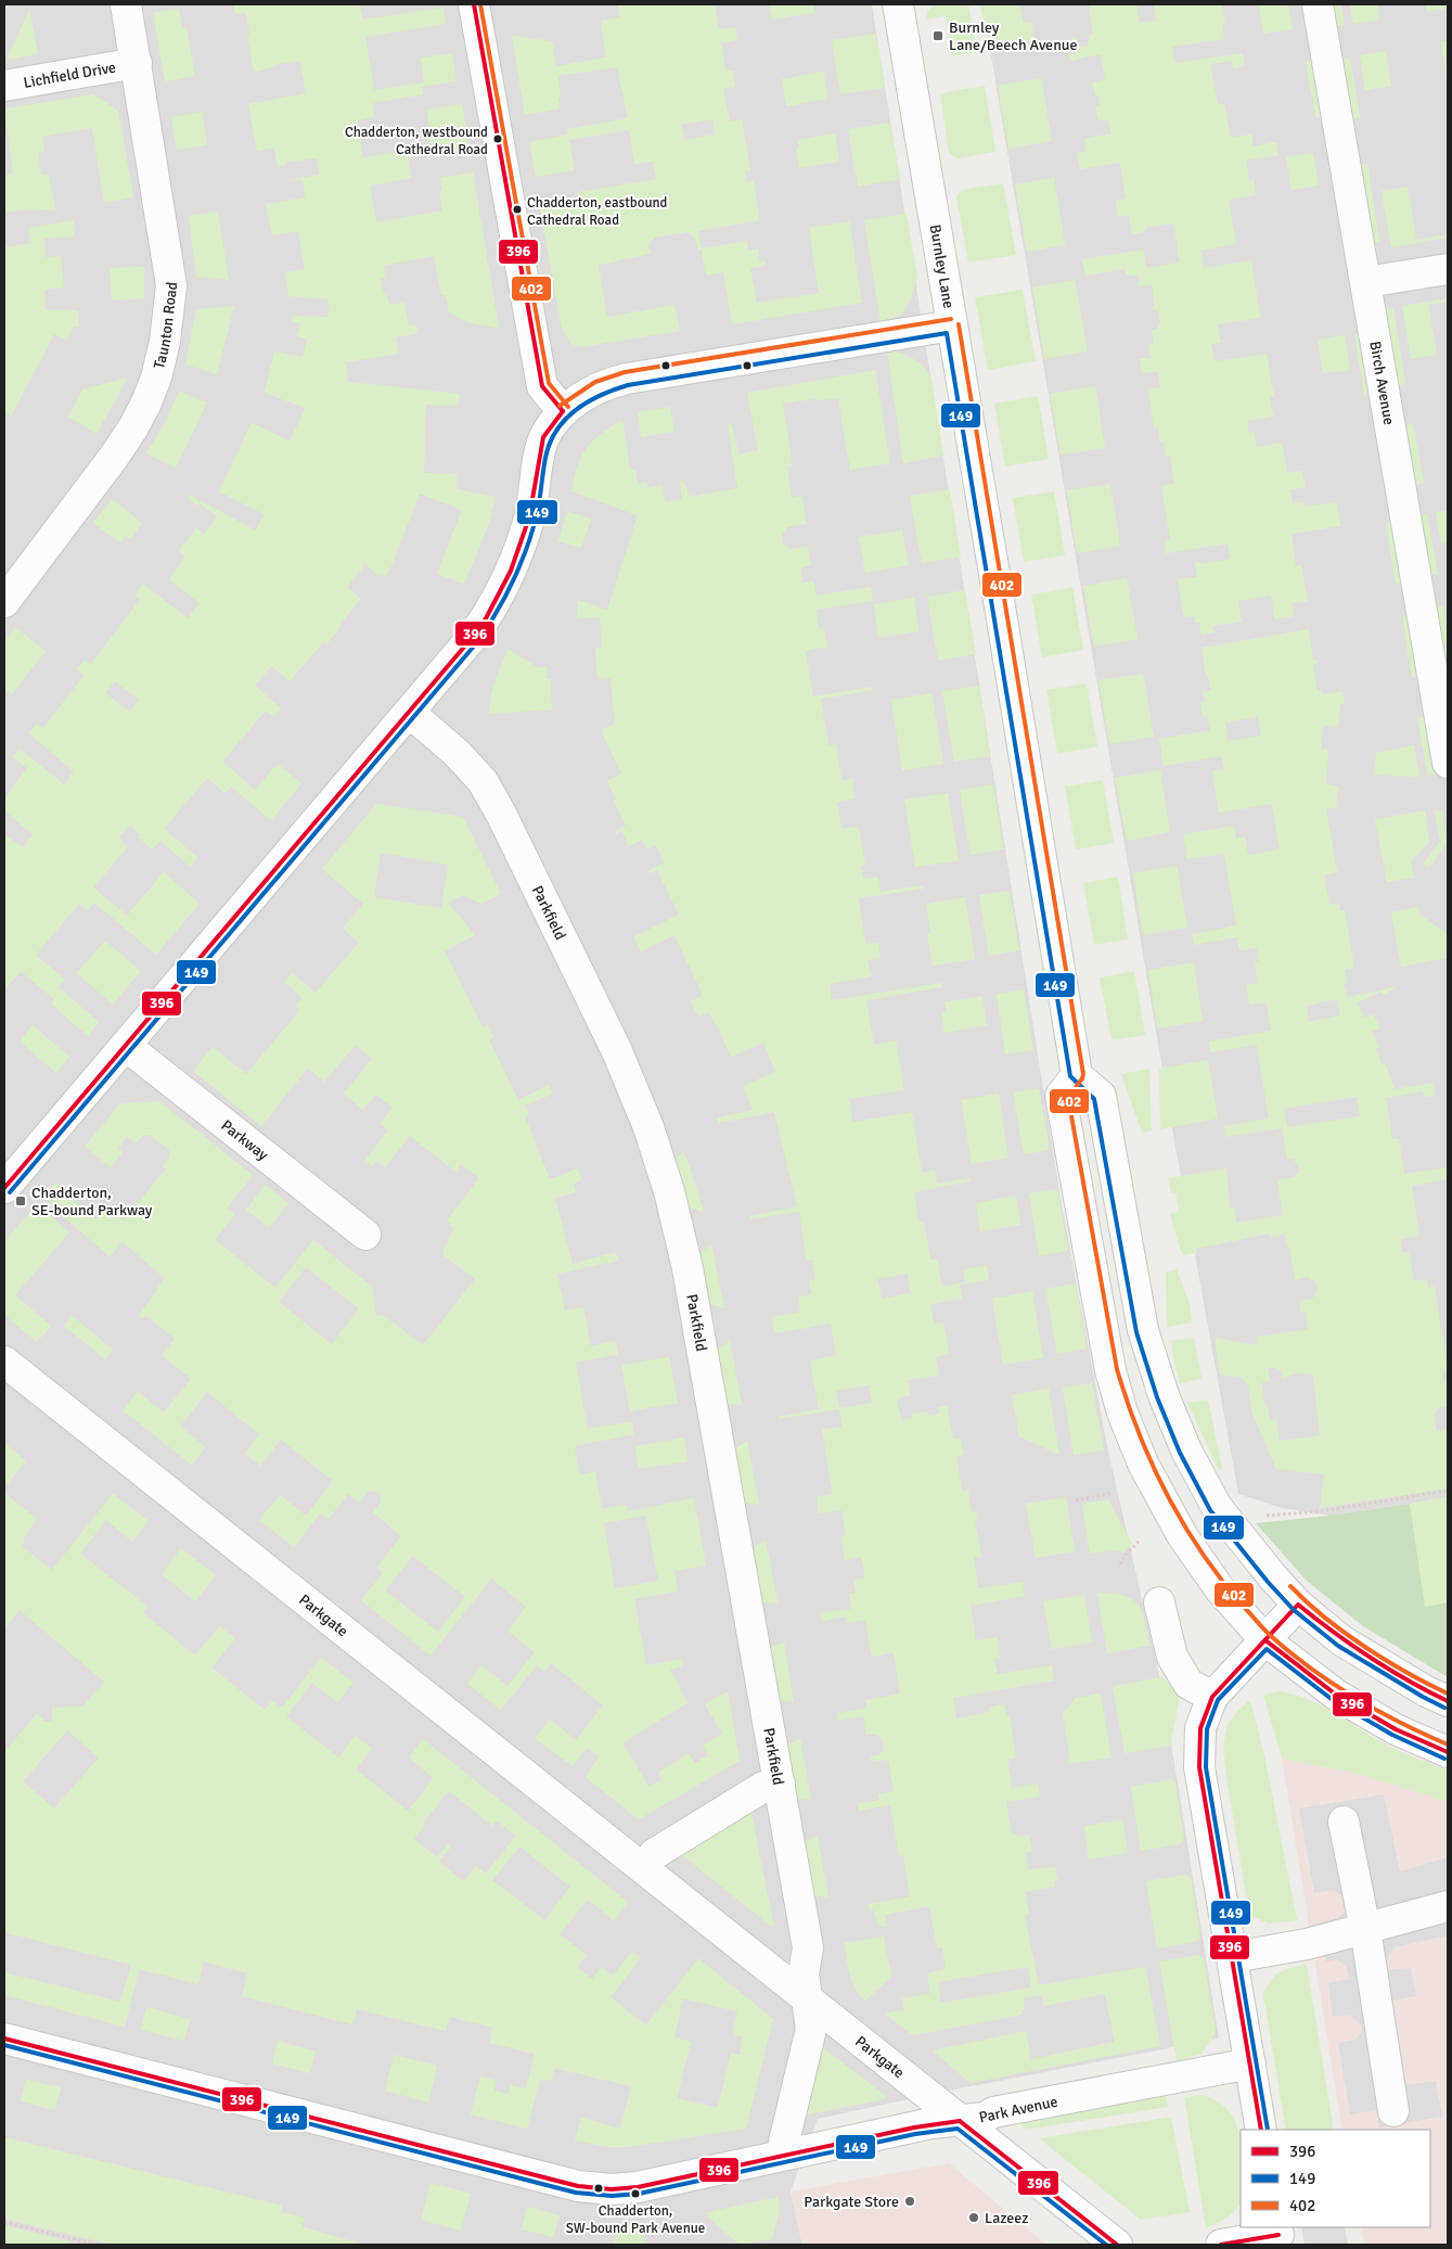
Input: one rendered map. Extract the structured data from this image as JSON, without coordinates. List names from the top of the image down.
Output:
{
  "streets": {
    "street": [
      "Lichfield Drive",
      "Burnley Lane",
      "Taunton Road",
      "Birch Avenue",
      "Parkfield",
      "Parkway",
      "Parkgate",
      "Park Avenue"
    ]
  },
  "crossings": [
    ["Lichfield Drive", "Taunton Road"],
    ["Parkfield", "Parkgate"],
    ["Parkgate", "Park Avenue"]
  ],
  "places": {
    "transit": ["Burnley Lane/Beech Avenue", "Chadderton, SE-bound Parkway"],
    "other": [
      "Chadderton, westbound Cathedral Road",
      "Chadderton, eastbound Cathedral Road",
      "Chadderton, SW-bound Park Avenue",
      "Parkgate Store",
      "Lazeez"
    ]
  },
  "lines": ["transit line 396", "transit line 402", "transit line 149"],
  "legend": ["396", "149", "402"]
}
